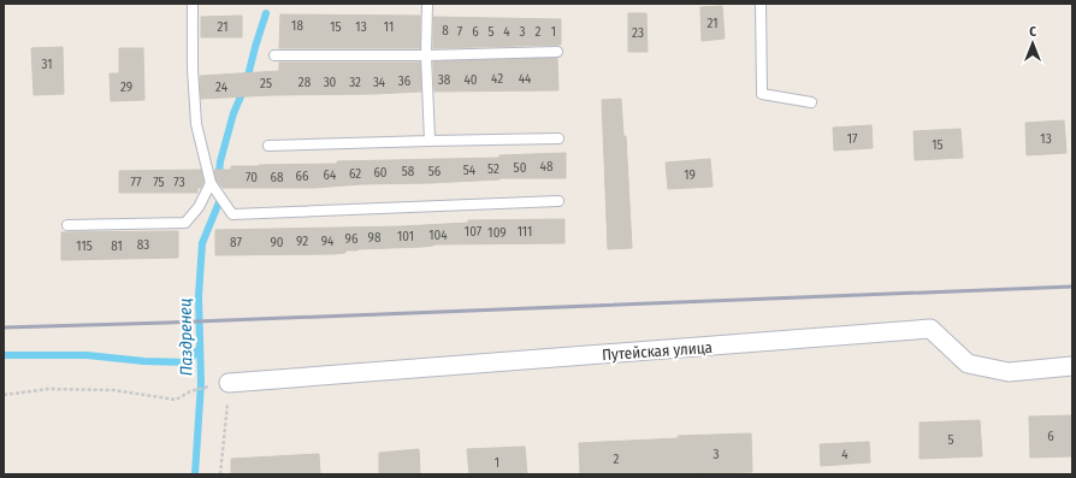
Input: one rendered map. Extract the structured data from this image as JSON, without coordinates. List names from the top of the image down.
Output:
{
  "streets": {
    "street": ["Путейская улица"]
  },
  "water": ["Паздренец"],
  "house_numbers": [
    "21",
    "18",
    "21",
    "15",
    "13",
    "11",
    "8",
    "7",
    "6",
    "5",
    "4",
    "3",
    "2",
    "1",
    "23",
    "31",
    "42",
    "44",
    "38",
    "40",
    "36",
    "28",
    "30",
    "32",
    "34",
    "25",
    "29",
    "24",
    "17",
    "13",
    "15",
    "48",
    "50",
    "52",
    "54",
    "58",
    "56",
    "60",
    "62",
    "64",
    "19",
    "66",
    "70",
    "68",
    "77",
    "75",
    "73",
    "107",
    "111",
    "109",
    "104",
    "101",
    "98",
    "96",
    "92",
    "94",
    "87",
    "90",
    "83",
    "115",
    "81",
    "6",
    "5",
    "3",
    "4",
    "2",
    "1"
  ],
  "north": "top"
}
